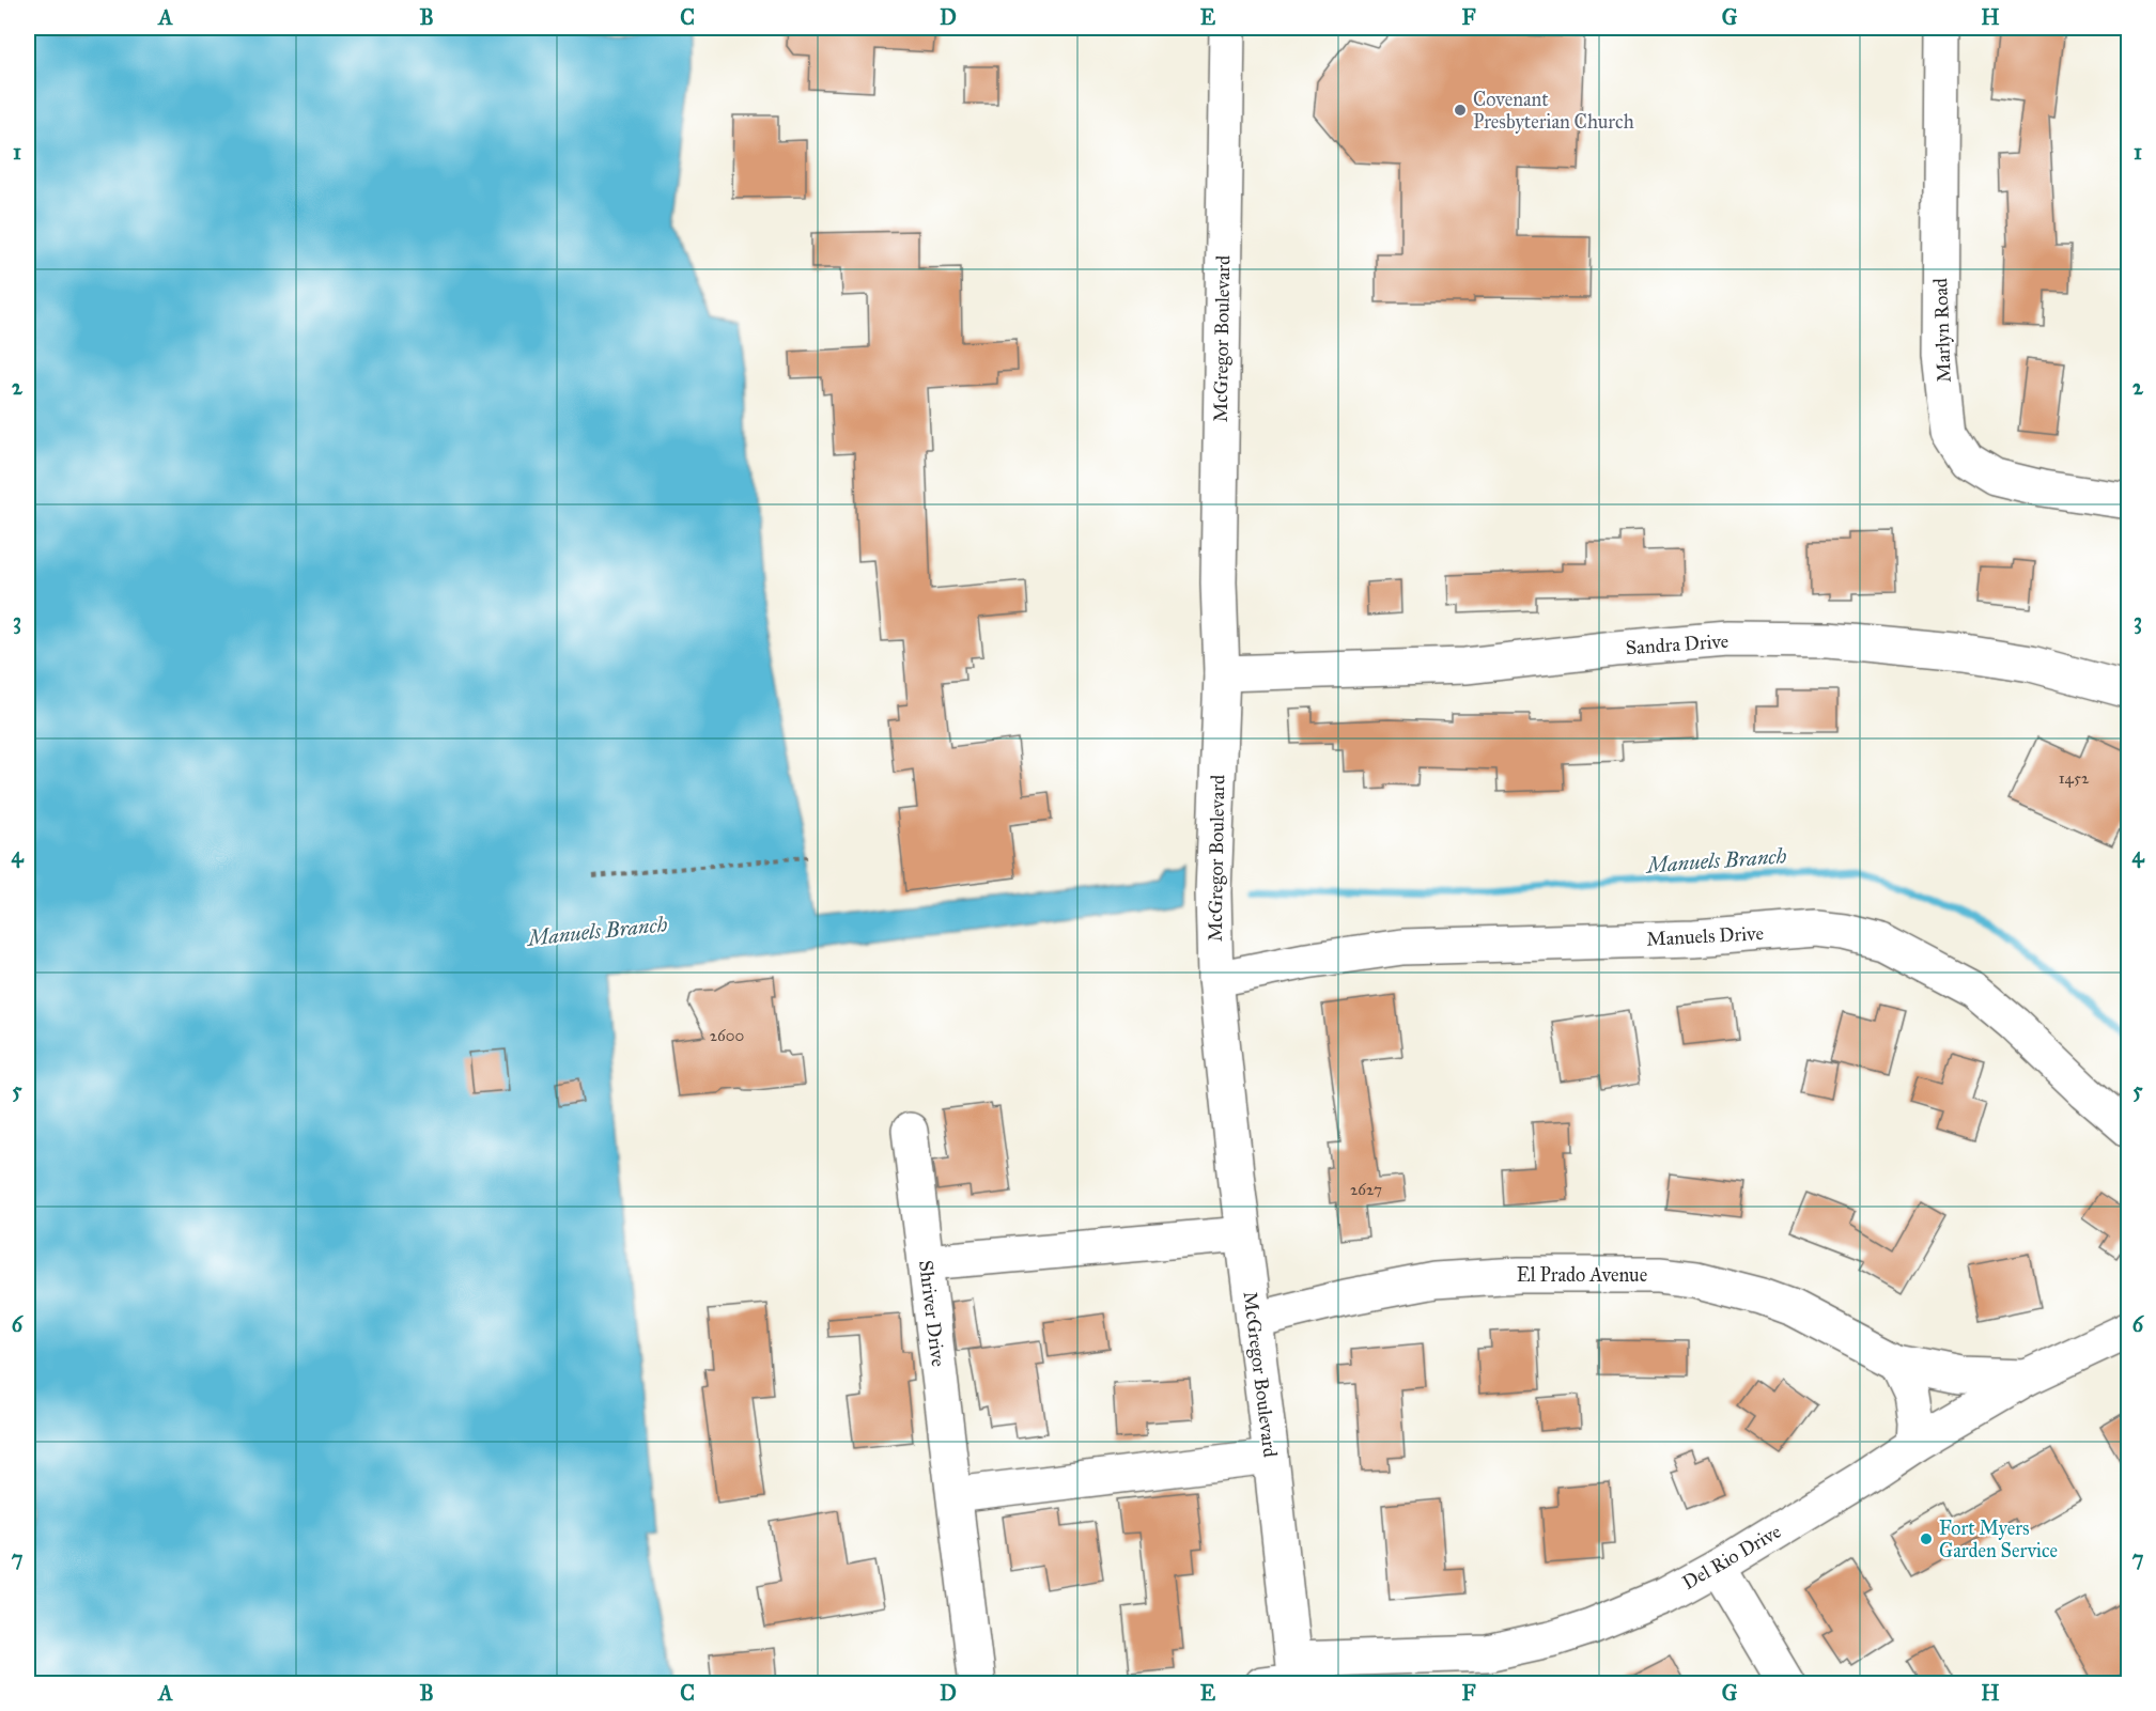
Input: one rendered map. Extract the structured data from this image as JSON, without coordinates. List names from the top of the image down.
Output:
{
  "streets": {
    "street": [
      "Marlyn Road",
      "McGregor Boulevard",
      "Sandra Drive",
      "Manuels Drive",
      "El Prado Avenue",
      "Shriver Drive",
      "Del Rio Drive"
    ]
  },
  "crossings": [
    ["McGregor Boulevard", "Sandra Drive"],
    ["McGregor Boulevard", "Manuels Drive"],
    ["McGregor Boulevard", "El Prado Avenue"],
    ["McGregor Boulevard", "Del Rio Drive"],
    ["El Prado Avenue", "Del Rio Drive"]
  ],
  "water": ["Manuels Branch"],
  "places": ["Covenant Presbyterian Church", "Fort Myers Garden Service"],
  "house_numbers": ["1452", "2600", "2627"],
  "grid": {
    "columns": [
      "A",
      "B",
      "C",
      "D",
      "E",
      "F",
      "G",
      "H"
    ],
    "rows": [
      "1",
      "2",
      "3",
      "4",
      "5",
      "6",
      "7"
    ]
  }
}
